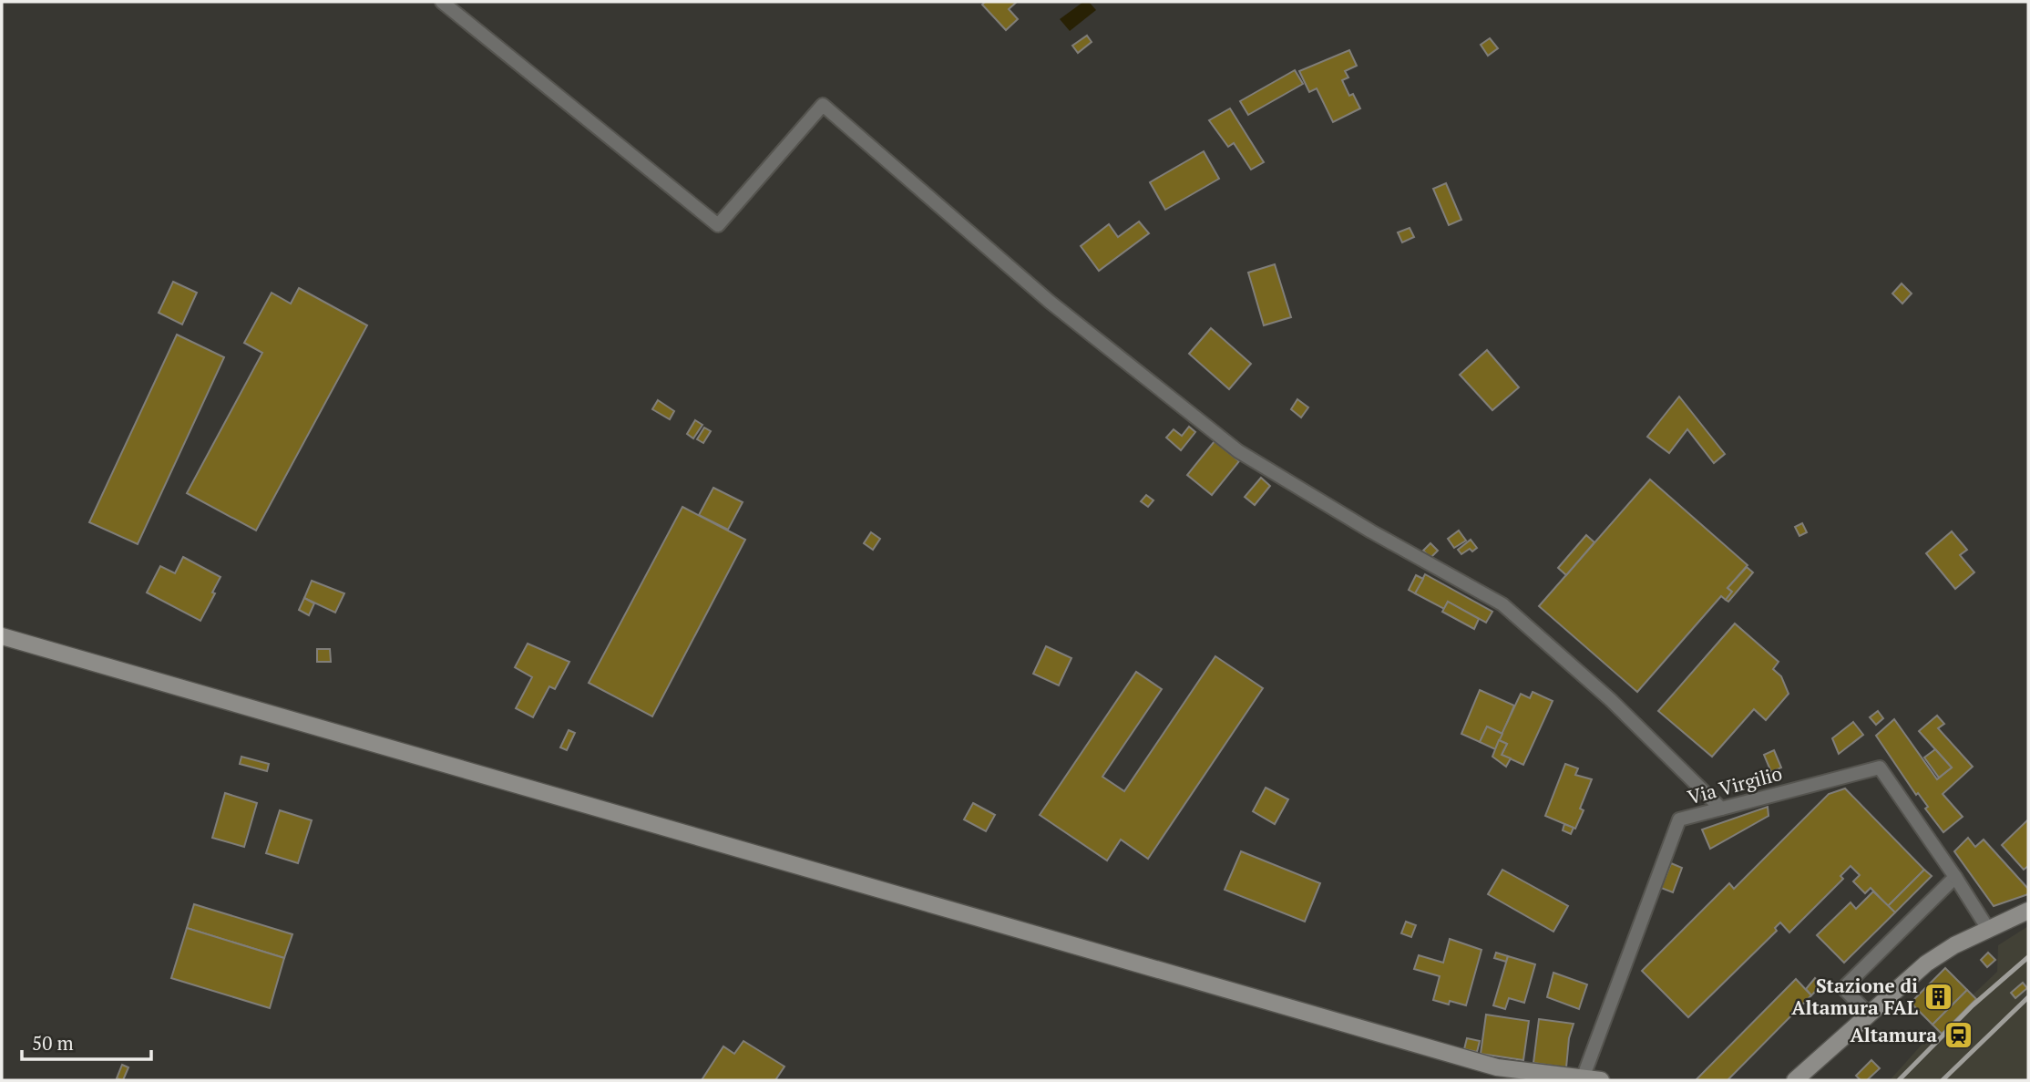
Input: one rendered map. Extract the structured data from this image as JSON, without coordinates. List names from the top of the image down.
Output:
{
  "streets": {
    "street": ["Via Virgilio"]
  },
  "places": {
    "building": ["Stazione di Altamura FAL"],
    "station": ["Altamura"]
  },
  "scale_bar": "50 m"
}
